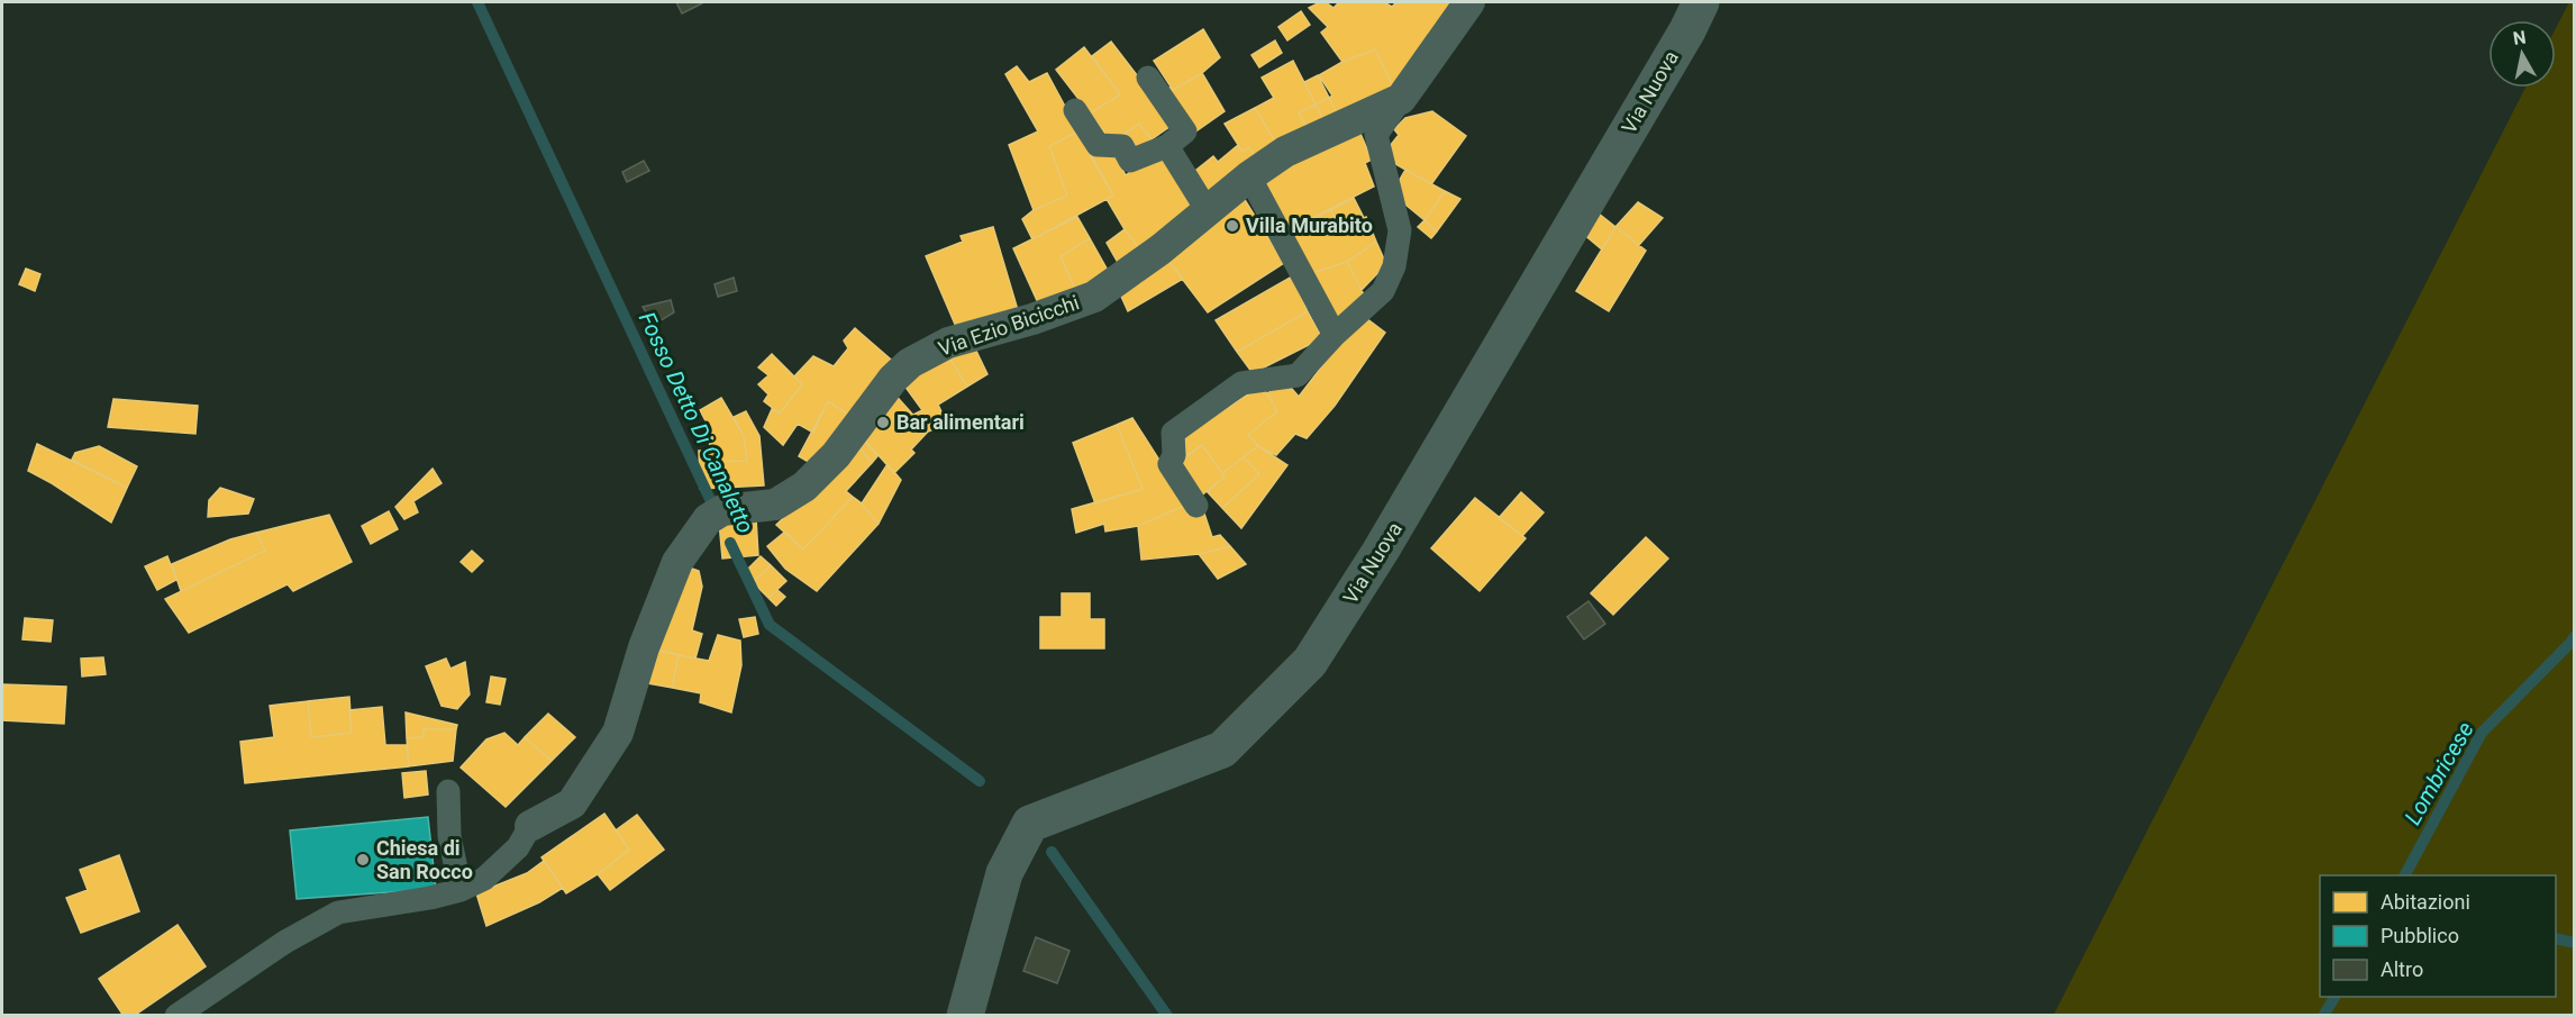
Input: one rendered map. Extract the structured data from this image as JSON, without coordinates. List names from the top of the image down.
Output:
{
  "streets": {
    "street": ["Via Nuova", "Via Ezio Bicicchi"]
  },
  "water": ["Fosso Detto Di Canaletto", "Lombricese"],
  "places": ["Villa Murabito", "Bar alimentari", "Chiesa di San Rocco"],
  "legend": ["Abitazioni", "Pubblico", "Altro"],
  "north": "top"
}
